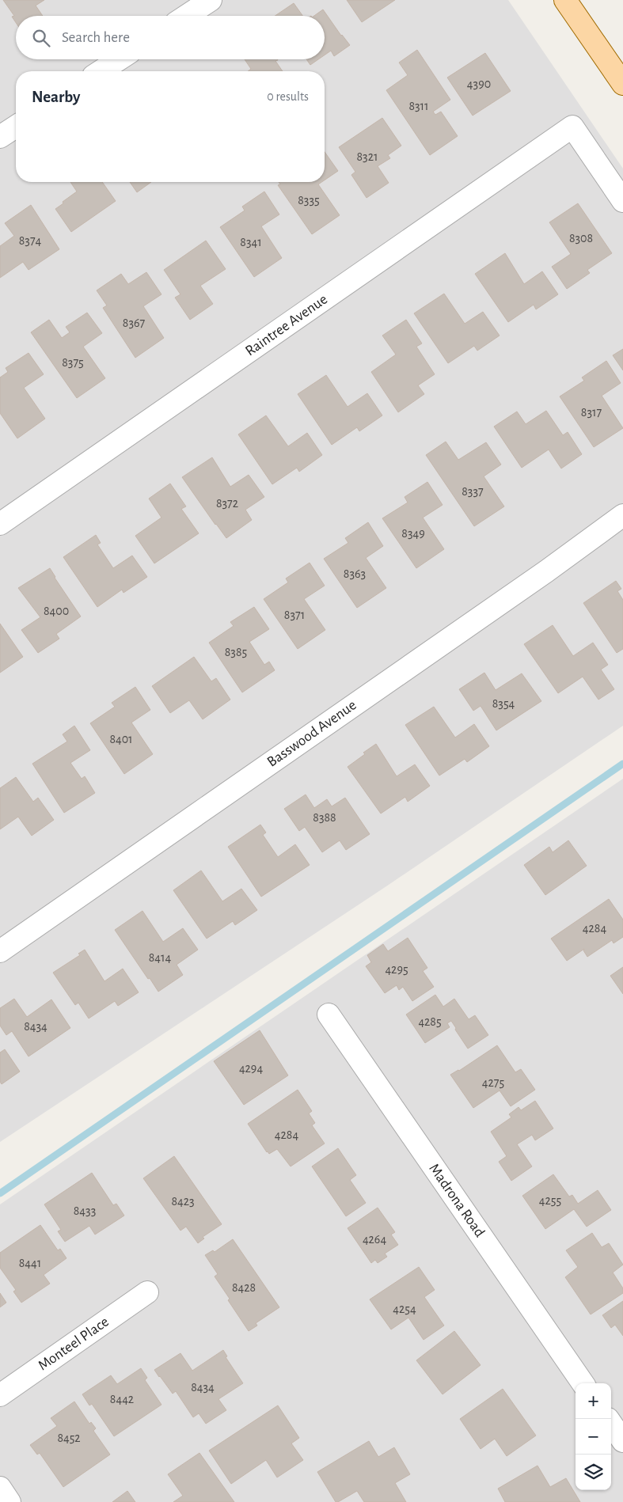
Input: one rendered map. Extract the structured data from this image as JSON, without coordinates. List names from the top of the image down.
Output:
{
  "streets": {
    "street": [
      "Raintree Avenue",
      "Basswood Avenue",
      "Madrona Road",
      "Monteel Place"
    ]
  },
  "house_numbers": [
    "4390",
    "8311",
    "8321",
    "8335",
    "8308",
    "8374",
    "8341",
    "8367",
    "8375",
    "8317",
    "8337",
    "8372",
    "8349",
    "8363",
    "8400",
    "8371",
    "8385",
    "8354",
    "8401",
    "8388",
    "4284",
    "8414",
    "4295",
    "4285",
    "8434",
    "4294",
    "4275",
    "4284",
    "4255",
    "8423",
    "8433",
    "4264",
    "8441",
    "8428",
    "4254",
    "8434",
    "8442",
    "8452"
  ],
  "page": {
    "search": "Search here",
    "heading": ["Nearby", "0 results"],
    "map_buttons": ["+", "−"]
  }
}
